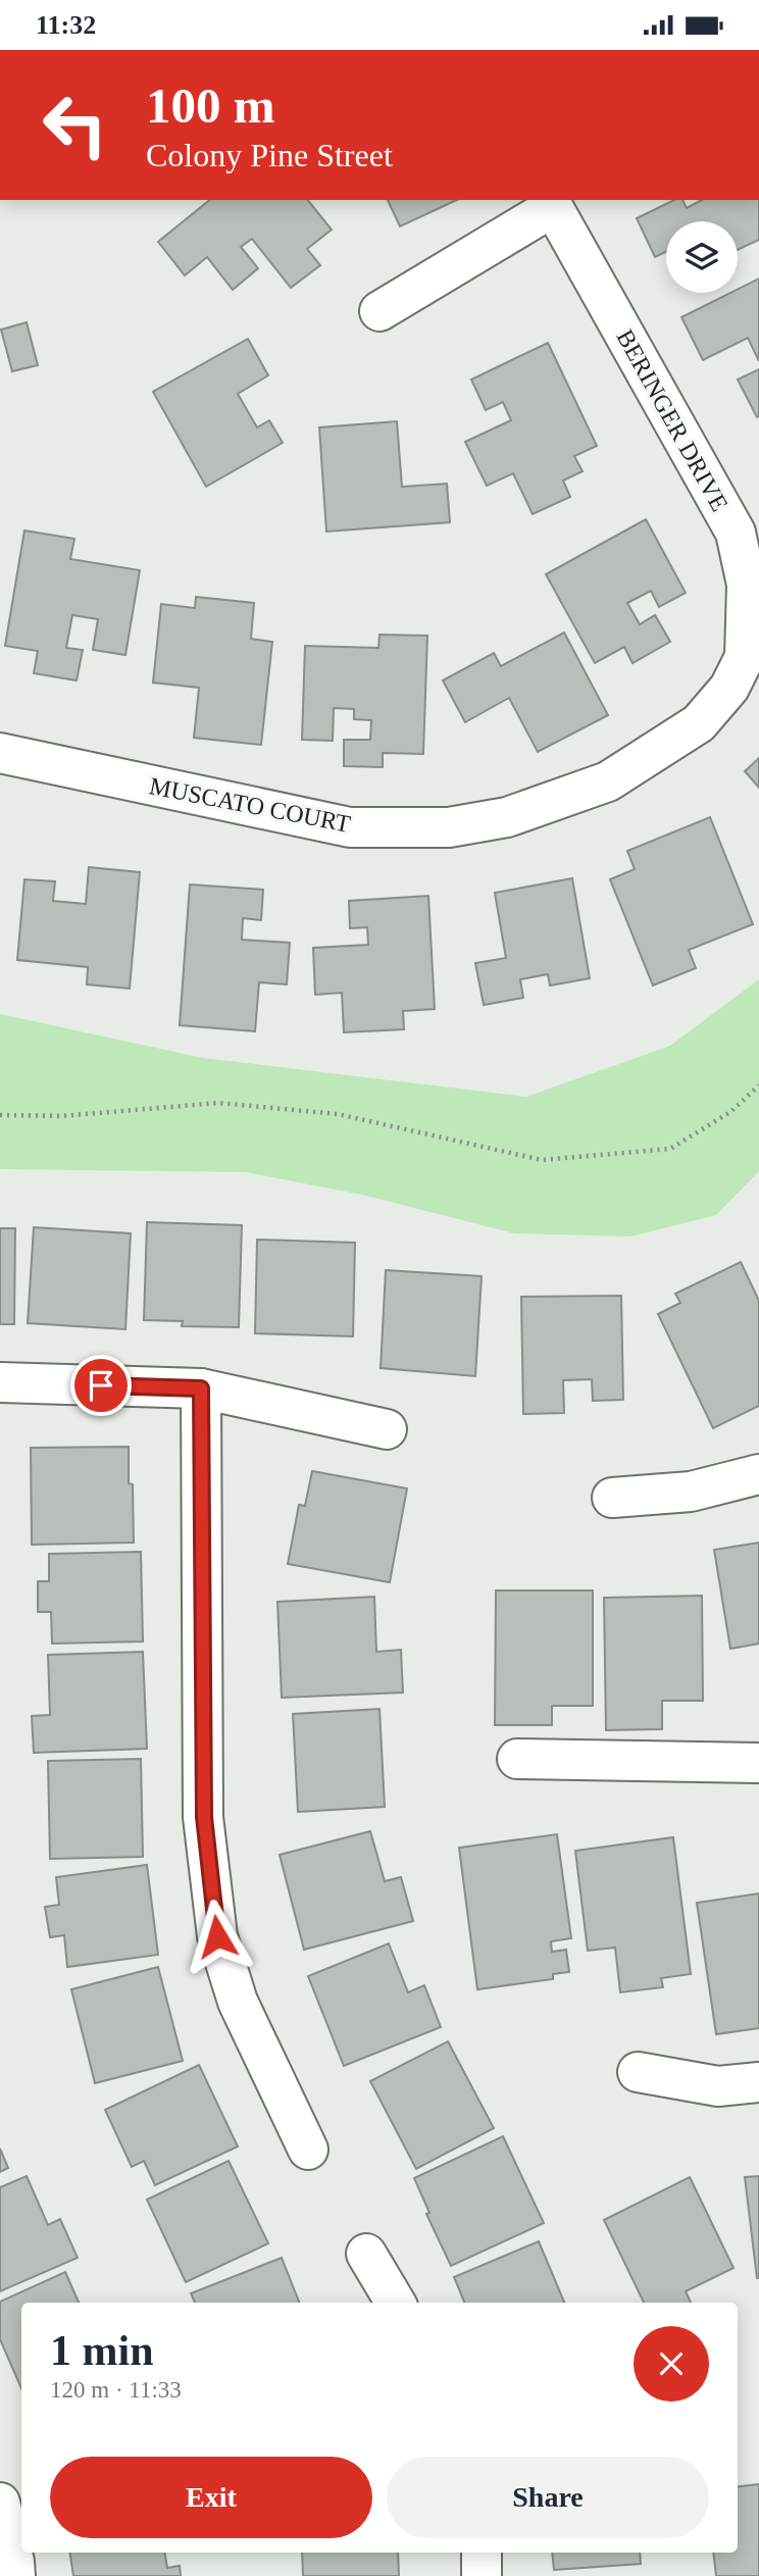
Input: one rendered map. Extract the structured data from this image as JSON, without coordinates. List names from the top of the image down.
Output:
{
  "streets": {
    "street": ["BERINGER DRIVE", "MUSCATO COURT"]
  },
  "crossings": [
    ["BERINGER DRIVE", "MUSCATO COURT"]
  ],
  "page": {
    "status": "11:32",
    "turn": ["100 m", "Colony Pine Street"],
    "heading": ["1 min", "120 m · 11:33"],
    "buttons": ["Exit", "Share"]
  }
}
